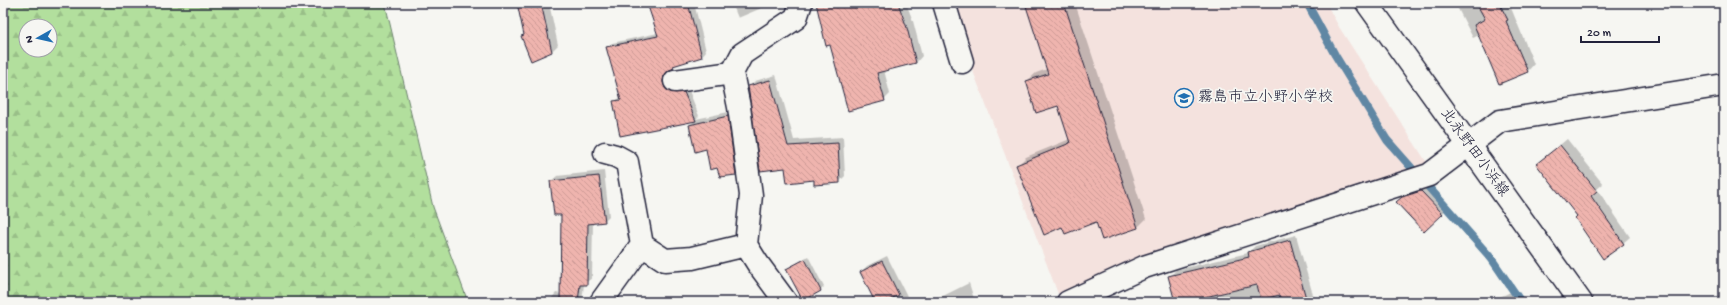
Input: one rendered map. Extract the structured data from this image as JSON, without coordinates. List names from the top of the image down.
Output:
{
  "streets": {
    "street": ["北永野田小浜線"]
  },
  "places": {
    "school or university": ["霧島市立小野小学校"]
  },
  "scale_bar": "20 m",
  "north": "left"
}
